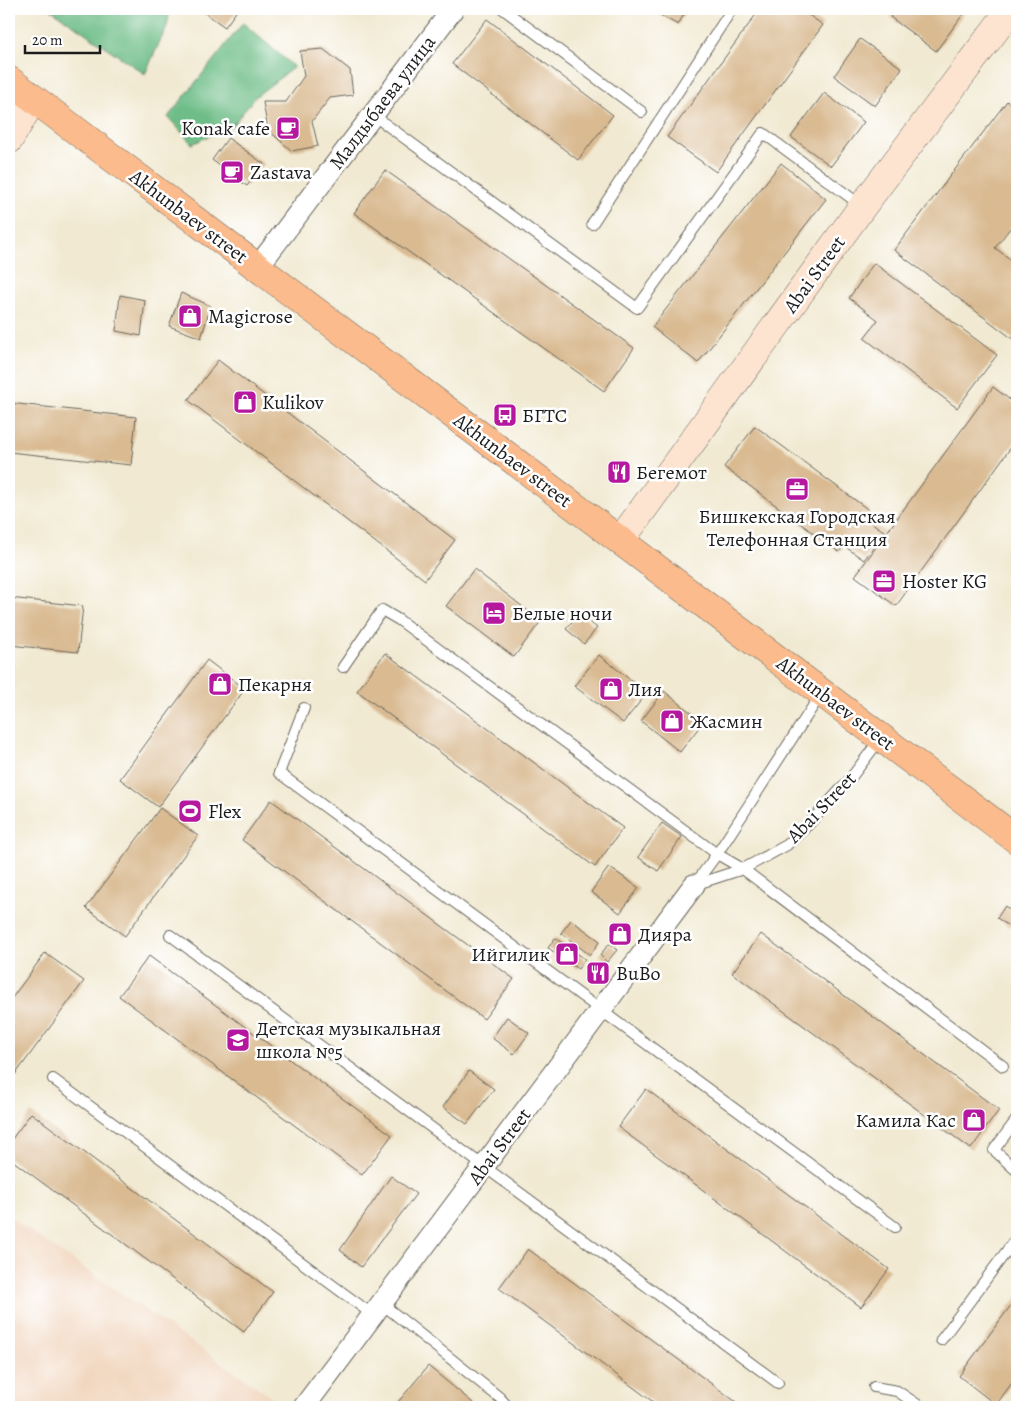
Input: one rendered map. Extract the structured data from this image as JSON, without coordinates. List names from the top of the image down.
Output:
{
  "streets": {
    "main road": ["Akhunbaev street"],
    "street": ["Малдыбаева улица", "Abai Street"]
  },
  "crossings": [
    ["Малдыбаева улица", "Akhunbaev street"],
    ["Akhunbaev street", "Abai Street"]
  ],
  "places": {
    "cafe": ["Konak cafe", "Zastava"],
    "shop": [
      "Magicrose",
      "Kulikov",
      "Пекарня",
      "Лия",
      "Жасмин",
      "Дияра",
      "Ийгилик",
      "Камила Кас"
    ],
    "bus stop": ["БГТС"],
    "restaurant": ["Бегемот", "BuBo"],
    "office": ["Бишкекская Городская Телефонная Станция", "Hoster KG"],
    "hotel": ["Белые ночи"],
    "sports": ["Flex"],
    "school or university": ["Детская музыкальная школа №5"]
  },
  "scale_bar": "20 m"
}
